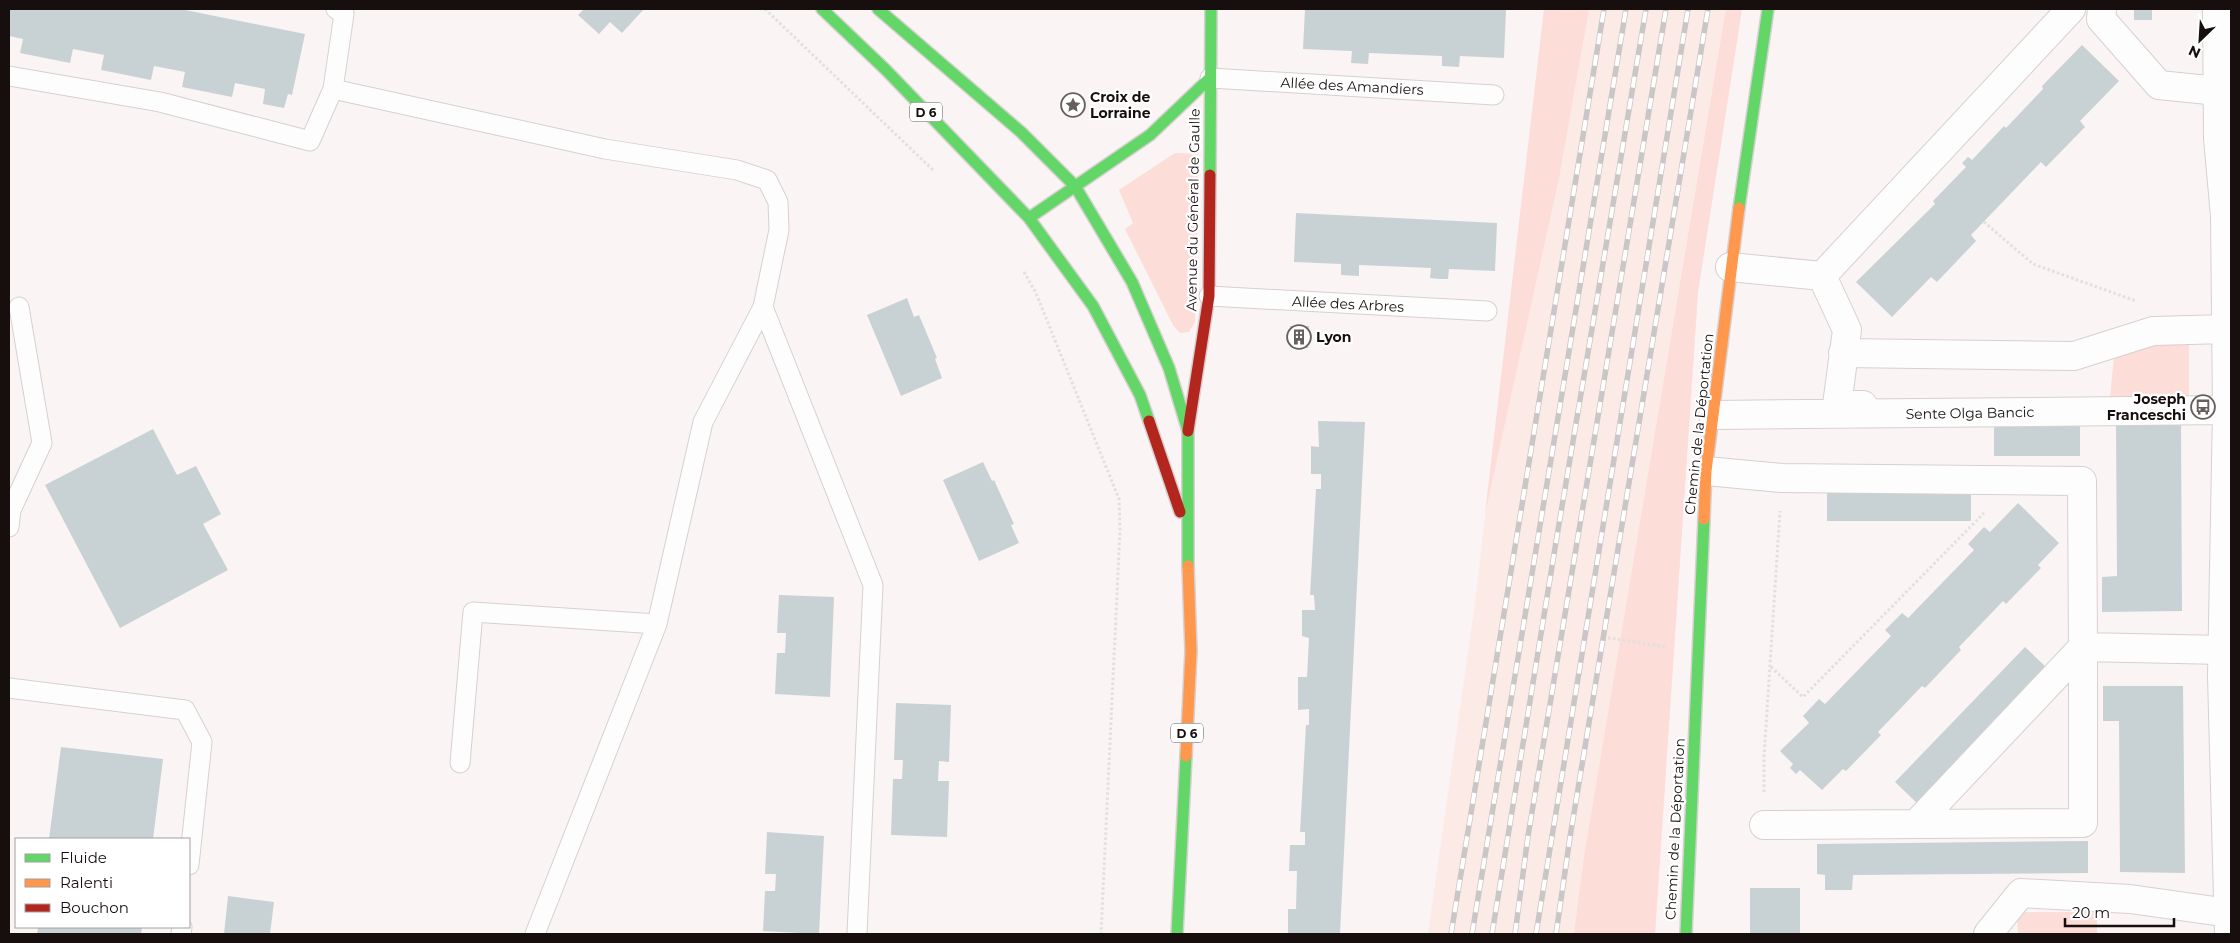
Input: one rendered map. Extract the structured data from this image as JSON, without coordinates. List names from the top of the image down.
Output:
{
  "streets": {
    "main road": ["D 6", "Avenue du Général de Gaulle", "Chemin de la Déportation"],
    "street": ["Sente Olga Bancic"],
    "lane": ["Allée des Amandiers", "Allée des Arbres"]
  },
  "crossings": [
    ["Allée des Amandiers", "Avenue du Général de Gaulle"],
    ["D 6", "Avenue du Général de Gaulle"],
    ["Avenue du Général de Gaulle", "Allée des Arbres"],
    ["Sente Olga Bancic", "Chemin de la Déportation"]
  ],
  "places": {
    "place": ["Croix de Lorraine"],
    "building": ["Lyon"],
    "bus stop": ["Joseph Franceschi"]
  },
  "legend": ["Fluide", "Ralenti", "Bouchon"],
  "scale_bar": "20 m",
  "north": "bottom left"
}
